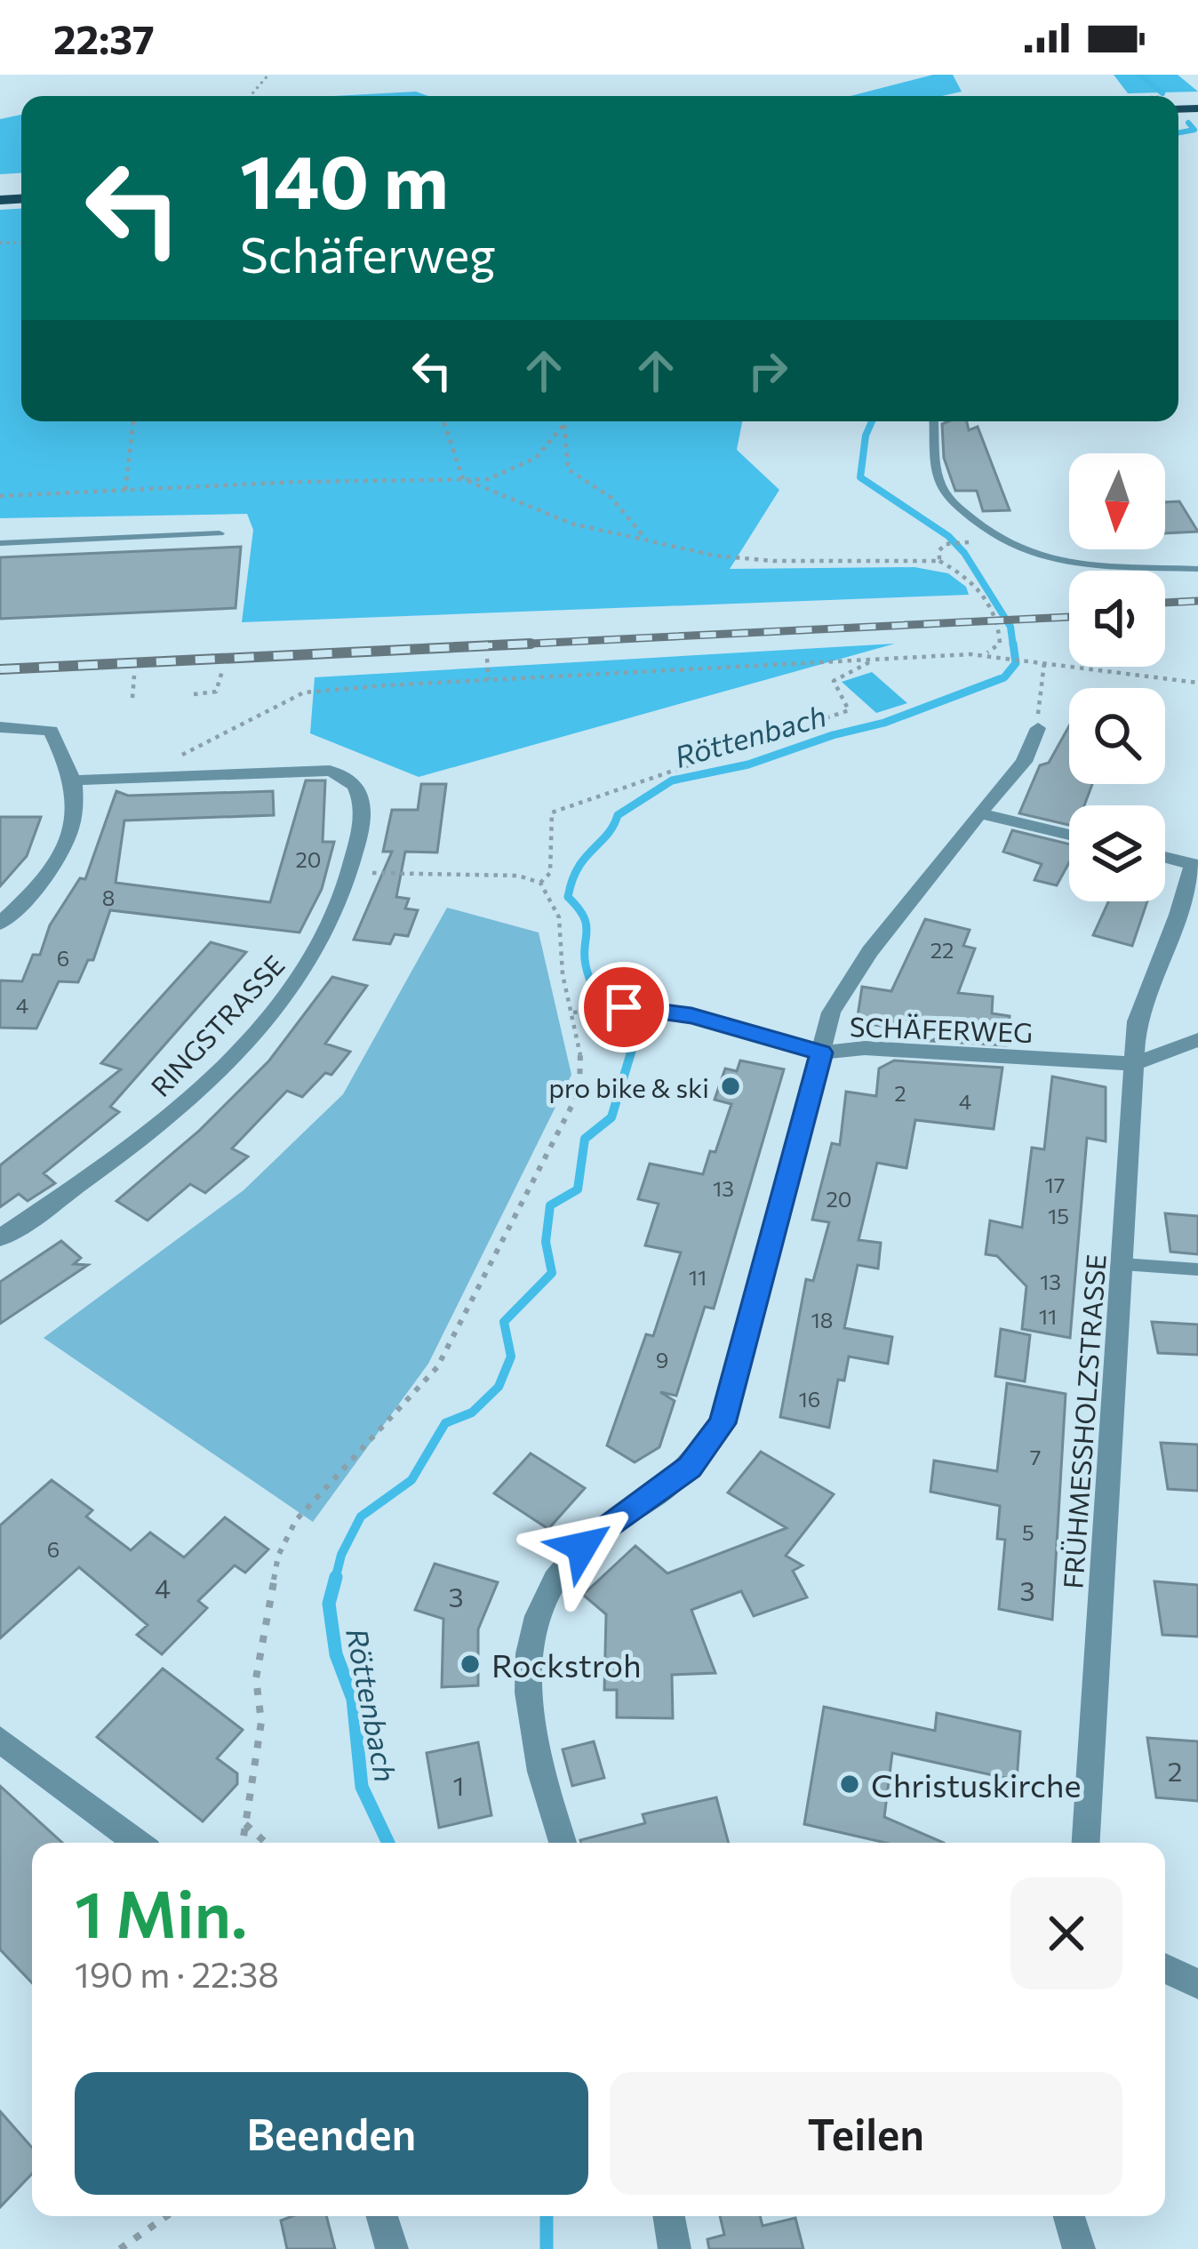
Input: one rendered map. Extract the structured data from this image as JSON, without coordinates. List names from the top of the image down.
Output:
{
  "streets": {
    "street": ["RINGSTRASSE", "SCHÄFERWEG", "FRÜHMESSHOLZSTRASSE"]
  },
  "crossings": [
    ["SCHÄFERWEG", "FRÜHMESSHOLZSTRASSE"]
  ],
  "water": ["Röttenbach"],
  "places": ["pro bike & ski", "Rockstroh", "Christuskirche"],
  "house_numbers": [
    "20",
    "8",
    "22",
    "6",
    "4",
    "2",
    "4",
    "17",
    "13",
    "20",
    "15",
    "11",
    "13",
    "11",
    "18",
    "9",
    "16",
    "7",
    "5",
    "6",
    "4",
    "3",
    "3",
    "2",
    "1"
  ],
  "north": "bottom",
  "page": {
    "status": "22:37",
    "turn": ["140 m", "Schäferweg"],
    "heading": ["1 Min.", "190 m · 22:38"],
    "buttons": ["Beenden", "Teilen"]
  }
}
